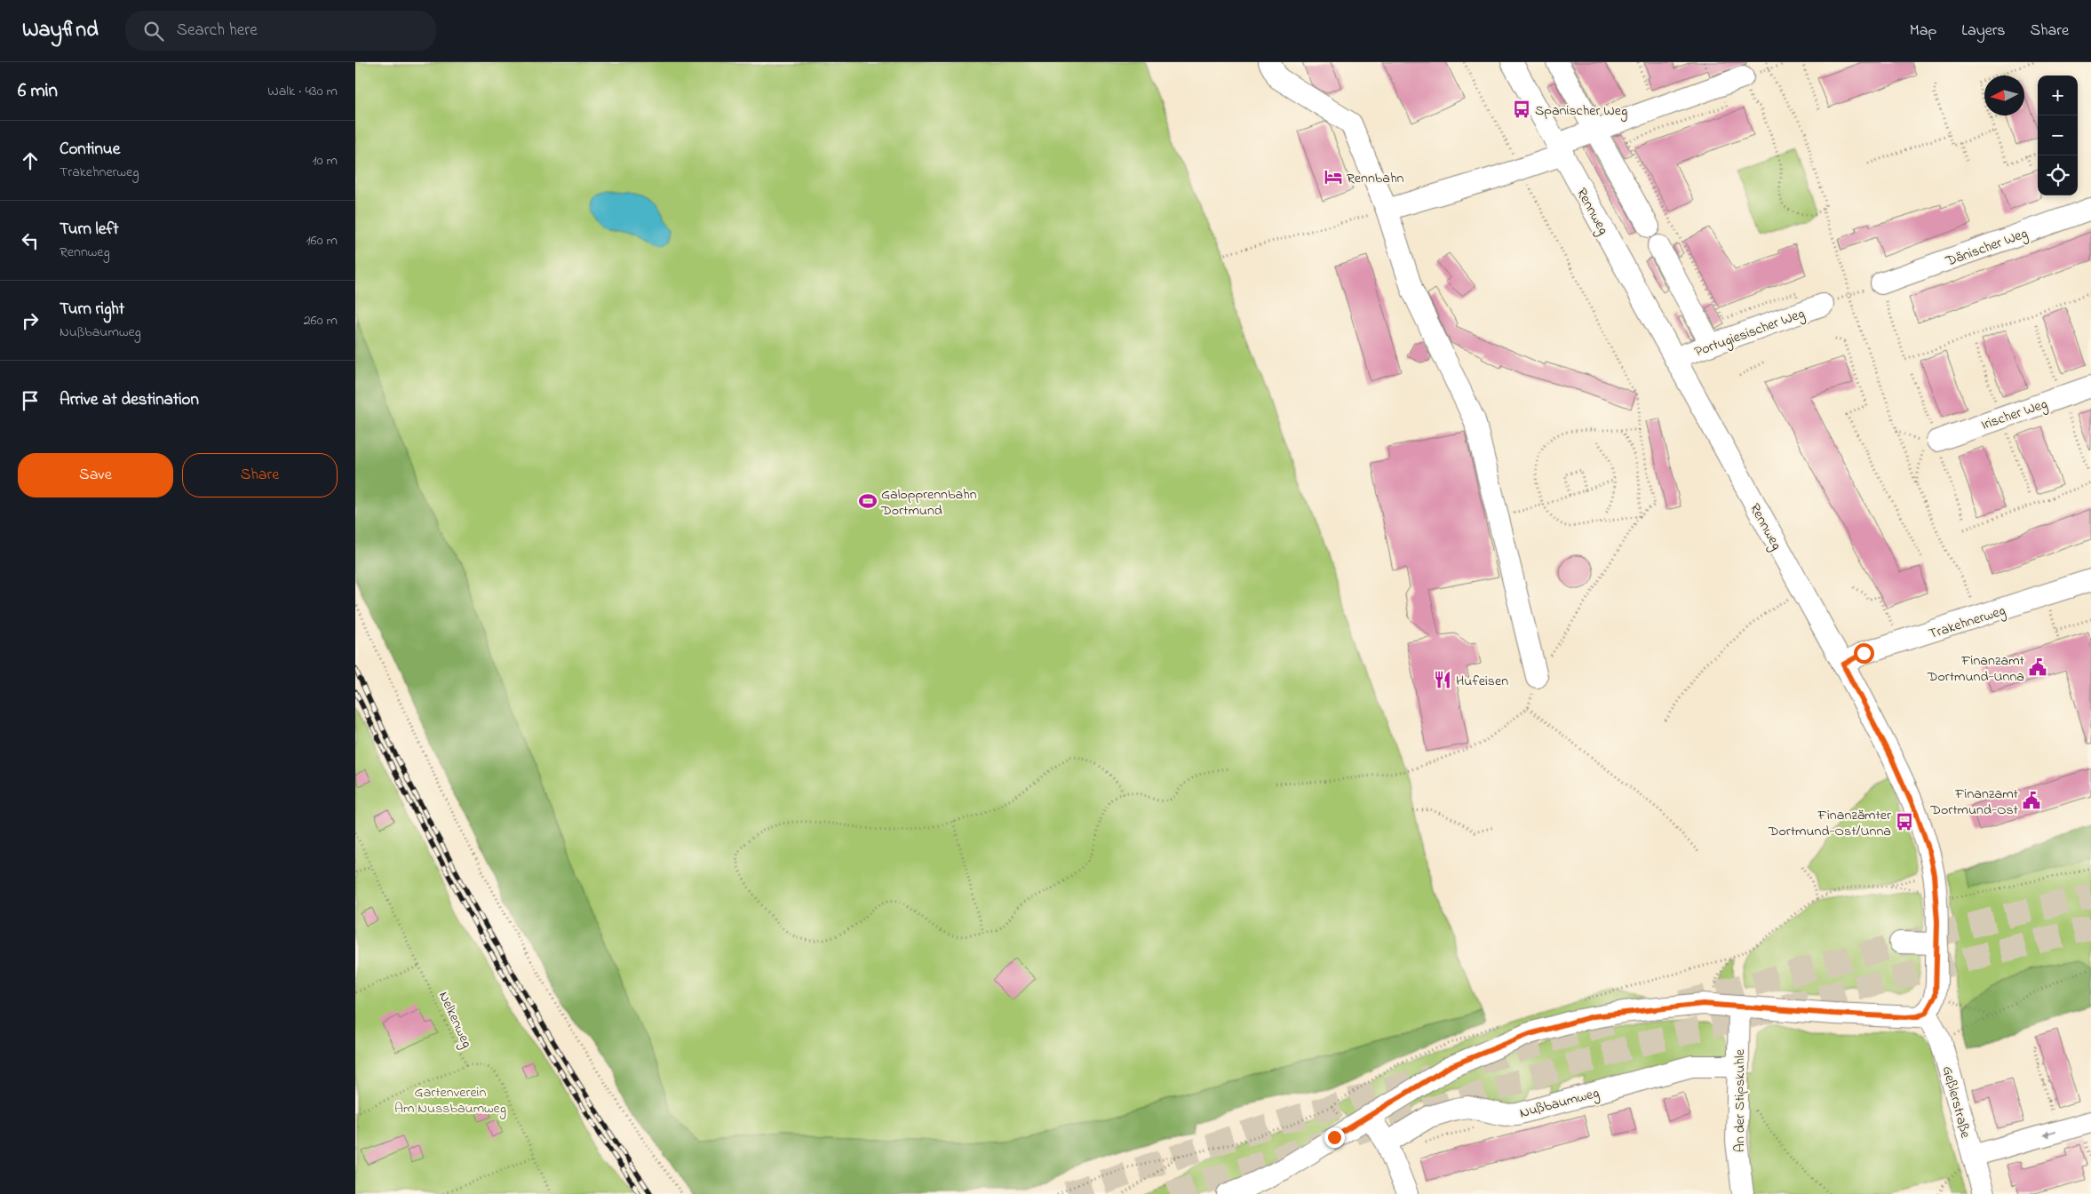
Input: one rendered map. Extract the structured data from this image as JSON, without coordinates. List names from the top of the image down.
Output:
{
  "streets": {
    "street": [
      "Rennweg",
      "Dänischer Weg",
      "Portugiesischer Weg",
      "Irischer Weg",
      "Trakehnerweg",
      "An der Stipskuhle",
      "Nußbaumweg",
      "Geßlerstraße"
    ],
    "path": ["Nelkenweg"]
  },
  "crossings": [
    ["Rennweg", "Portugiesischer Weg"],
    ["Rennweg", "Trakehnerweg"],
    ["Rennweg", "Geßlerstraße"],
    ["An der Stipskuhle", "Nußbaumweg"]
  ],
  "parks": ["Gartenverein Am Nussbaumweg"],
  "places": {
    "bus stop": ["Spanischer Weg", "Finanzämter Dortmund-Ost/Unna"],
    "hotel": ["Rennbahn"],
    "sports": ["Galopprennbahn Dortmund"],
    "public building": ["Finanzamt Dortmund-Unna", "Finanzamt Dortmund-Ost"],
    "restaurant": ["Hufeisen"]
  },
  "north": "left",
  "page": {
    "header": "Wayfind",
    "search": "Search here",
    "nav": ["Map", "Layers", "Share"],
    "heading": ["6 min", "Walk · 430 m"],
    "map_buttons": ["+", "−"],
    "list": [
      ["Continue", "Trakehnerweg", "10 m"],
      ["Turn left", "Rennweg", "160 m"],
      ["Turn right", "Nußbaumweg", "260 m"],
      "Arrive at destination"
    ],
    "buttons": ["Save", "Share"]
  }
}
